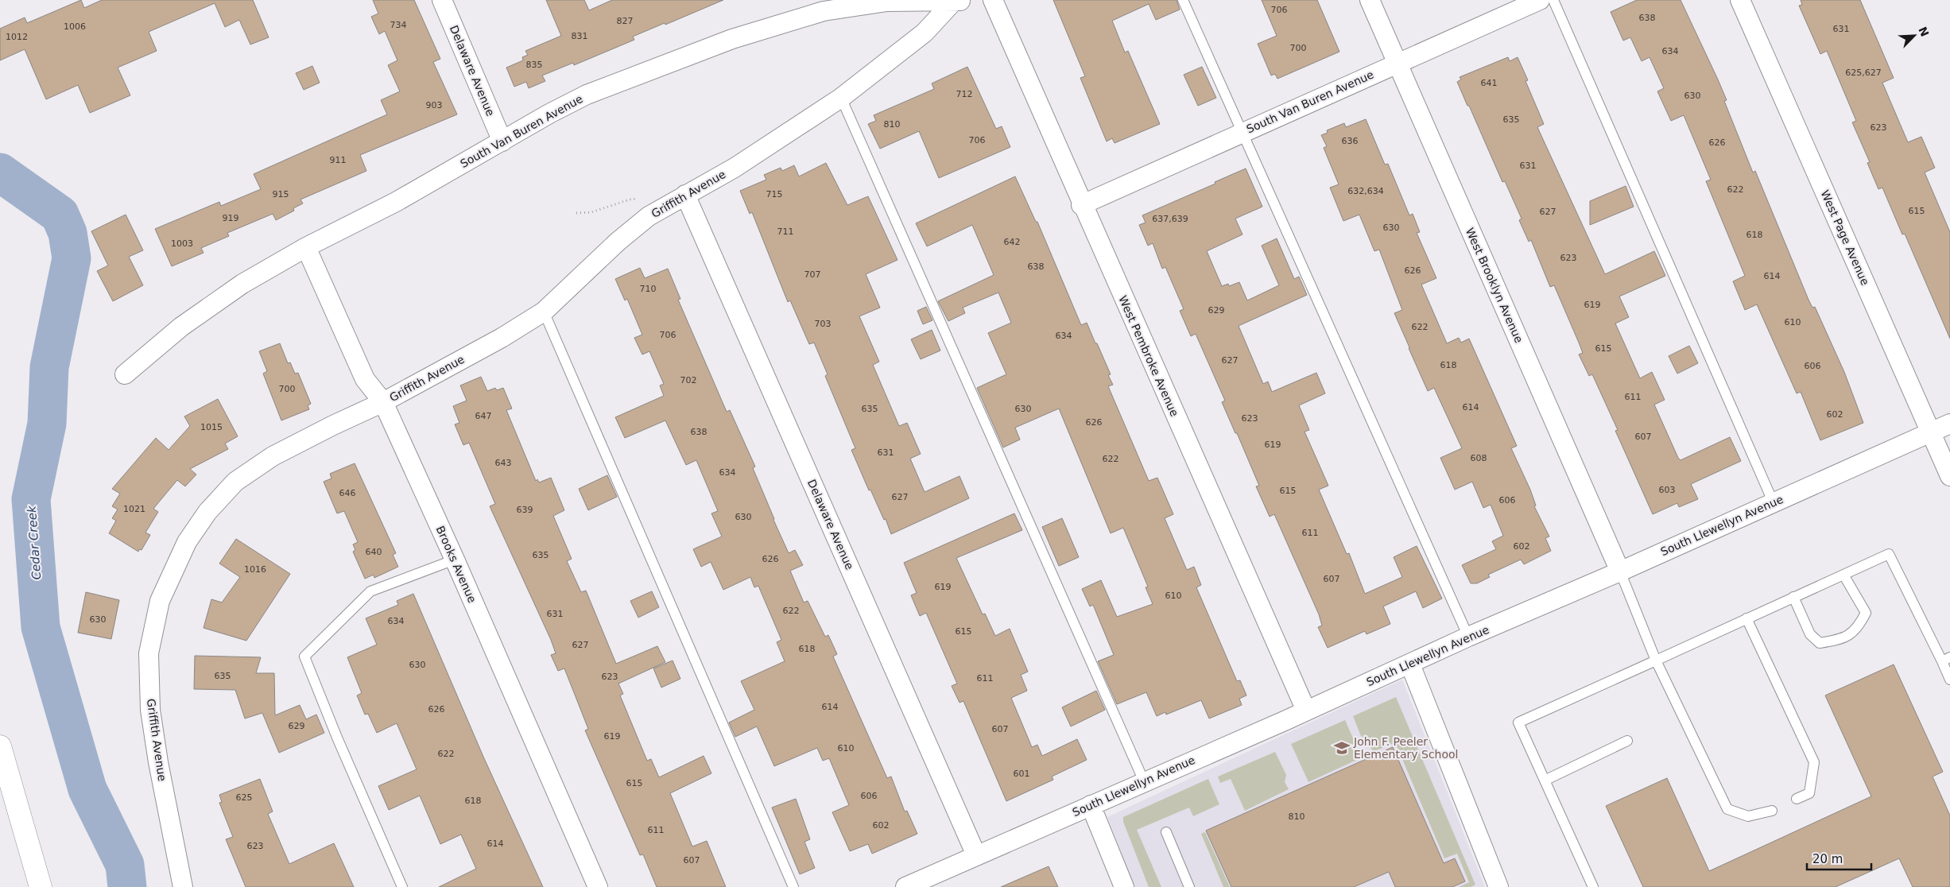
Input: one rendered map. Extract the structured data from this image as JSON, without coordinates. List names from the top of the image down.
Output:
{
  "streets": {
    "street": [
      "Delaware Avenue",
      "South Van Buren Avenue",
      "Griffith Avenue",
      "West Page Avenue",
      "West Brooklyn Avenue",
      "West Pembroke Avenue",
      "South Llewellyn Avenue",
      "Brooks Avenue"
    ]
  },
  "crossings": [
    ["Delaware Avenue", "South Van Buren Avenue"],
    ["Delaware Avenue", "Griffith Avenue"],
    ["Delaware Avenue", "South Llewellyn Avenue"],
    ["South Van Buren Avenue", "Griffith Avenue"],
    ["South Van Buren Avenue", "West Brooklyn Avenue"],
    ["South Van Buren Avenue", "West Pembroke Avenue"],
    ["South Van Buren Avenue", "Brooks Avenue"],
    ["Griffith Avenue", "Brooks Avenue"],
    ["West Page Avenue", "South Llewellyn Avenue"],
    ["West Brooklyn Avenue", "South Llewellyn Avenue"],
    ["West Pembroke Avenue", "South Llewellyn Avenue"]
  ],
  "water": ["Cedar Creek"],
  "places": {
    "school or university": ["John F. Peeler Elementary School"]
  },
  "house_numbers": [
    "706",
    "638",
    "827",
    "734",
    "1006",
    "631",
    "831",
    "1012",
    "700",
    "634",
    "835",
    "625,627",
    "641",
    "712",
    "630",
    "903",
    "635",
    "810",
    "623",
    "706",
    "636",
    "626",
    "911",
    "631",
    "622",
    "632,634",
    "915",
    "715",
    "615",
    "627",
    "919",
    "637,639",
    "630",
    "711",
    "618",
    "642",
    "1003",
    "623",
    "638",
    "626",
    "707",
    "614",
    "710",
    "619",
    "629",
    "610",
    "703",
    "622",
    "706",
    "634",
    "615",
    "627",
    "618",
    "606",
    "702",
    "700",
    "611",
    "614",
    "635",
    "630",
    "602",
    "647",
    "623",
    "626",
    "1015",
    "638",
    "607",
    "619",
    "631",
    "608",
    "622",
    "643",
    "634",
    "603",
    "615",
    "646",
    "627",
    "606",
    "1021",
    "639",
    "630",
    "611",
    "602",
    "640",
    "635",
    "626",
    "1016",
    "607",
    "619",
    "610",
    "622",
    "631",
    "630",
    "634",
    "615",
    "627",
    "618",
    "630",
    "635",
    "623",
    "611",
    "614",
    "626",
    "629",
    "607",
    "619",
    "610",
    "622",
    "601",
    "615",
    "606",
    "625",
    "618",
    "810",
    "602",
    "611",
    "614",
    "623",
    "607"
  ],
  "scale_bar": "20 m",
  "north": "top right"
}
